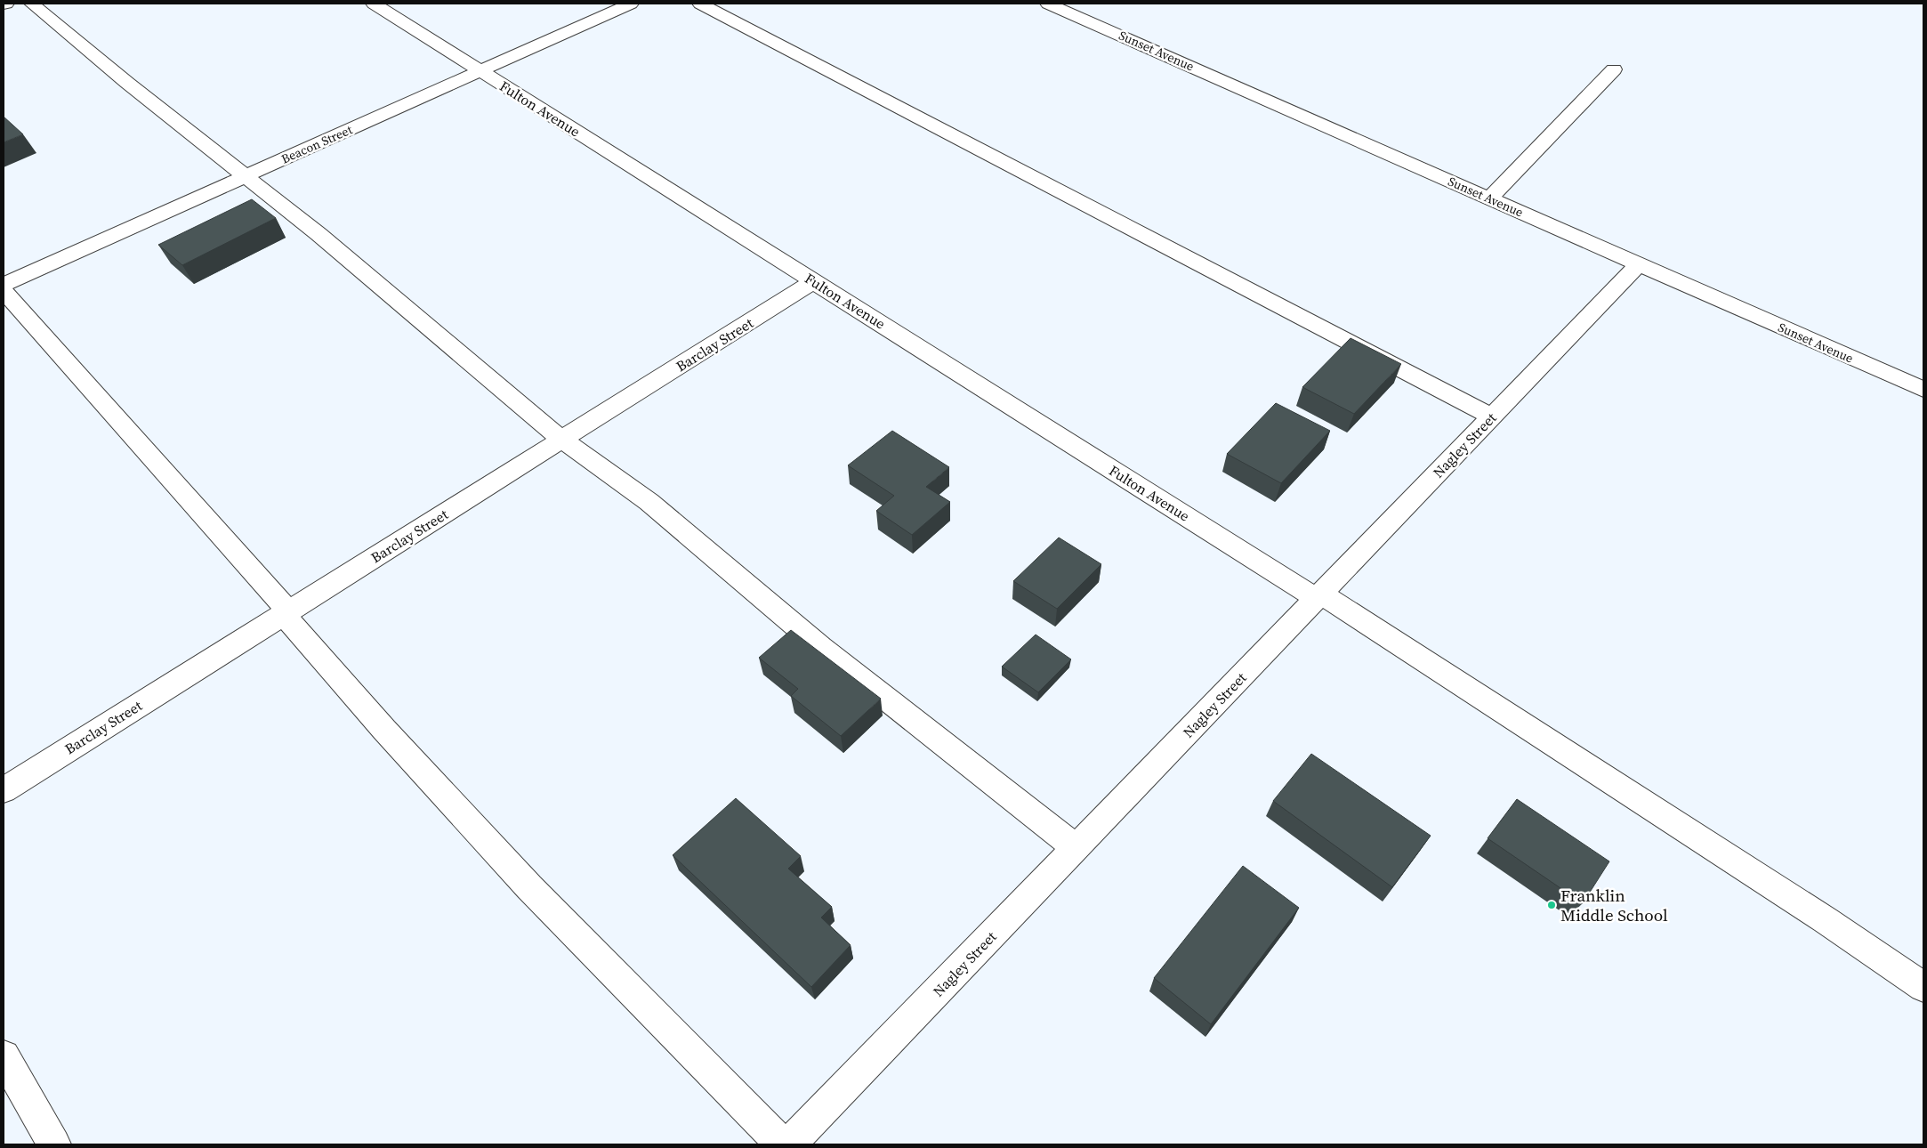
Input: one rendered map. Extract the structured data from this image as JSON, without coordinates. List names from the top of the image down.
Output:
{
  "streets": {
    "street": [
      "Sunset Avenue",
      "Fulton Avenue",
      "Beacon Street",
      "Barclay Street",
      "Nagley Street"
    ]
  },
  "crossings": [
    ["Sunset Avenue", "Nagley Street"],
    ["Fulton Avenue", "Beacon Street"],
    ["Fulton Avenue", "Barclay Street"],
    ["Fulton Avenue", "Nagley Street"]
  ],
  "places": ["Franklin Middle School"]
}
